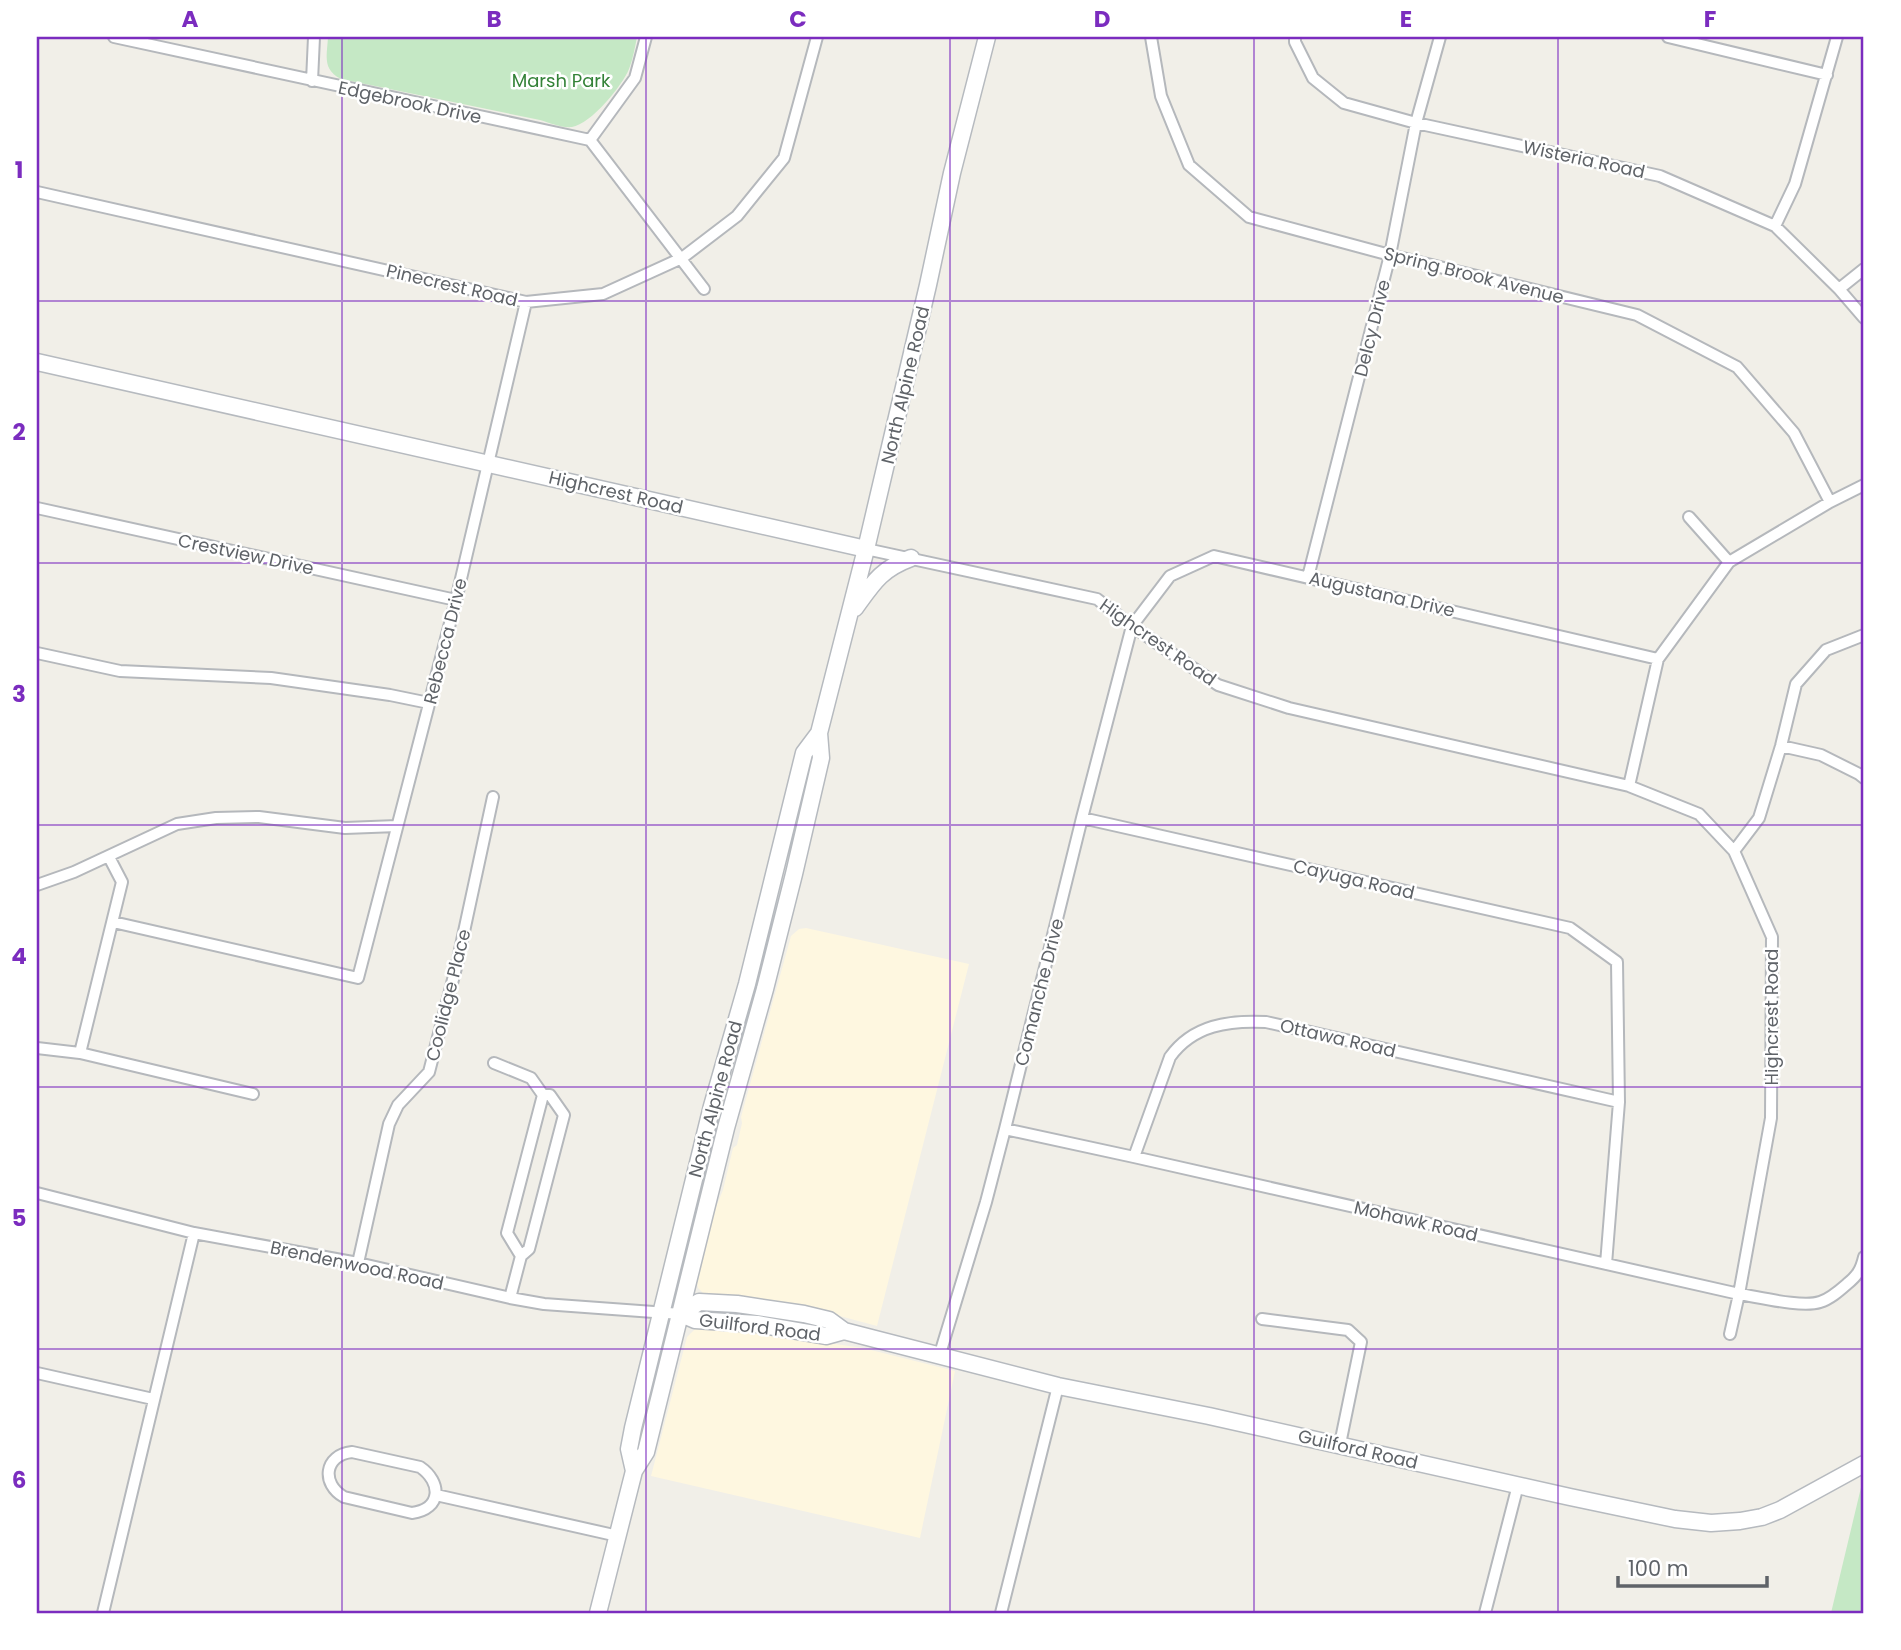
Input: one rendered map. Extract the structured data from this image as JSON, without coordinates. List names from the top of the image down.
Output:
{
  "streets": {
    "main road": ["North Alpine Road", "Highcrest Road", "Guilford Road"],
    "street": [
      "Edgebrook Drive",
      "Wisteria Road",
      "Spring Brook Avenue",
      "Pinecrest Road",
      "Delcy Drive",
      "Crestview Drive",
      "Augustana Drive",
      "Rebecca Drive",
      "Cayuga Road",
      "Comanche Drive",
      "Coolidge Place",
      "Ottawa Road",
      "Mohawk Road",
      "Brendenwood Road"
    ]
  },
  "crossings": [
    ["Wisteria Road", "Delcy Drive"],
    ["Spring Brook Avenue", "Delcy Drive"],
    ["Pinecrest Road", "Rebecca Drive"],
    ["Delcy Drive", "Augustana Drive"],
    ["North Alpine Road", "Highcrest Road"],
    ["North Alpine Road", "Brendenwood Road"],
    ["North Alpine Road", "Guilford Road"],
    ["Highcrest Road", "Augustana Drive"],
    ["Highcrest Road", "Rebecca Drive"],
    ["Highcrest Road", "Comanche Drive"],
    ["Highcrest Road", "Mohawk Road"],
    ["Crestview Drive", "Rebecca Drive"],
    ["Augustana Drive", "Comanche Drive"],
    ["Cayuga Road", "Comanche Drive"],
    ["Cayuga Road", "Ottawa Road"],
    ["Comanche Drive", "Mohawk Road"],
    ["Comanche Drive", "Guilford Road"],
    ["Coolidge Place", "Brendenwood Road"],
    ["Ottawa Road", "Mohawk Road"],
    ["Brendenwood Road", "Guilford Road"]
  ],
  "parks": ["Marsh Park"],
  "scale_bar": "100 m",
  "grid": {
    "columns": [
      "A",
      "B",
      "C",
      "D",
      "E",
      "F"
    ],
    "rows": [
      "1",
      "2",
      "3",
      "4",
      "5",
      "6"
    ]
  }
}
